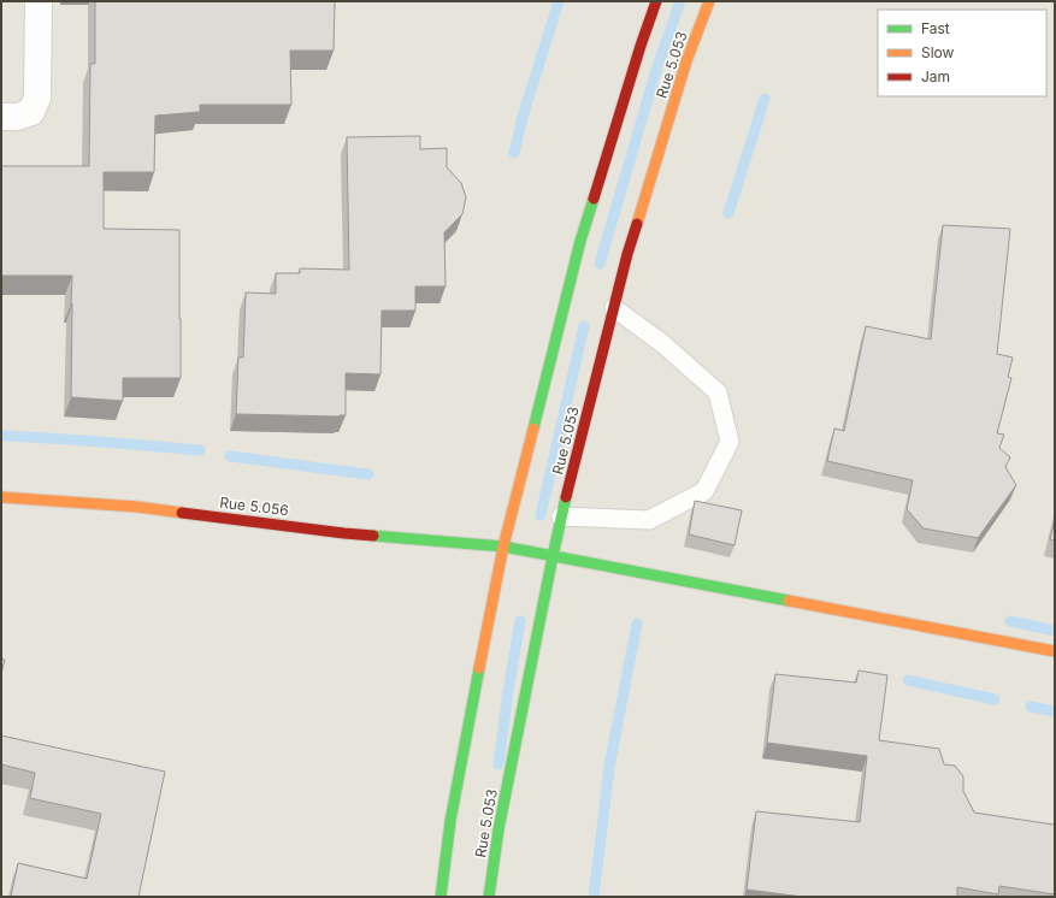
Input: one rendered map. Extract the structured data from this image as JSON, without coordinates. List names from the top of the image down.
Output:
{
  "streets": {
    "main road": ["Rue 5.053", "Rue 5.056"]
  },
  "crossings": [
    ["Rue 5.053", "Rue 5.056"]
  ],
  "legend": ["Fast", "Slow", "Jam"]
}
